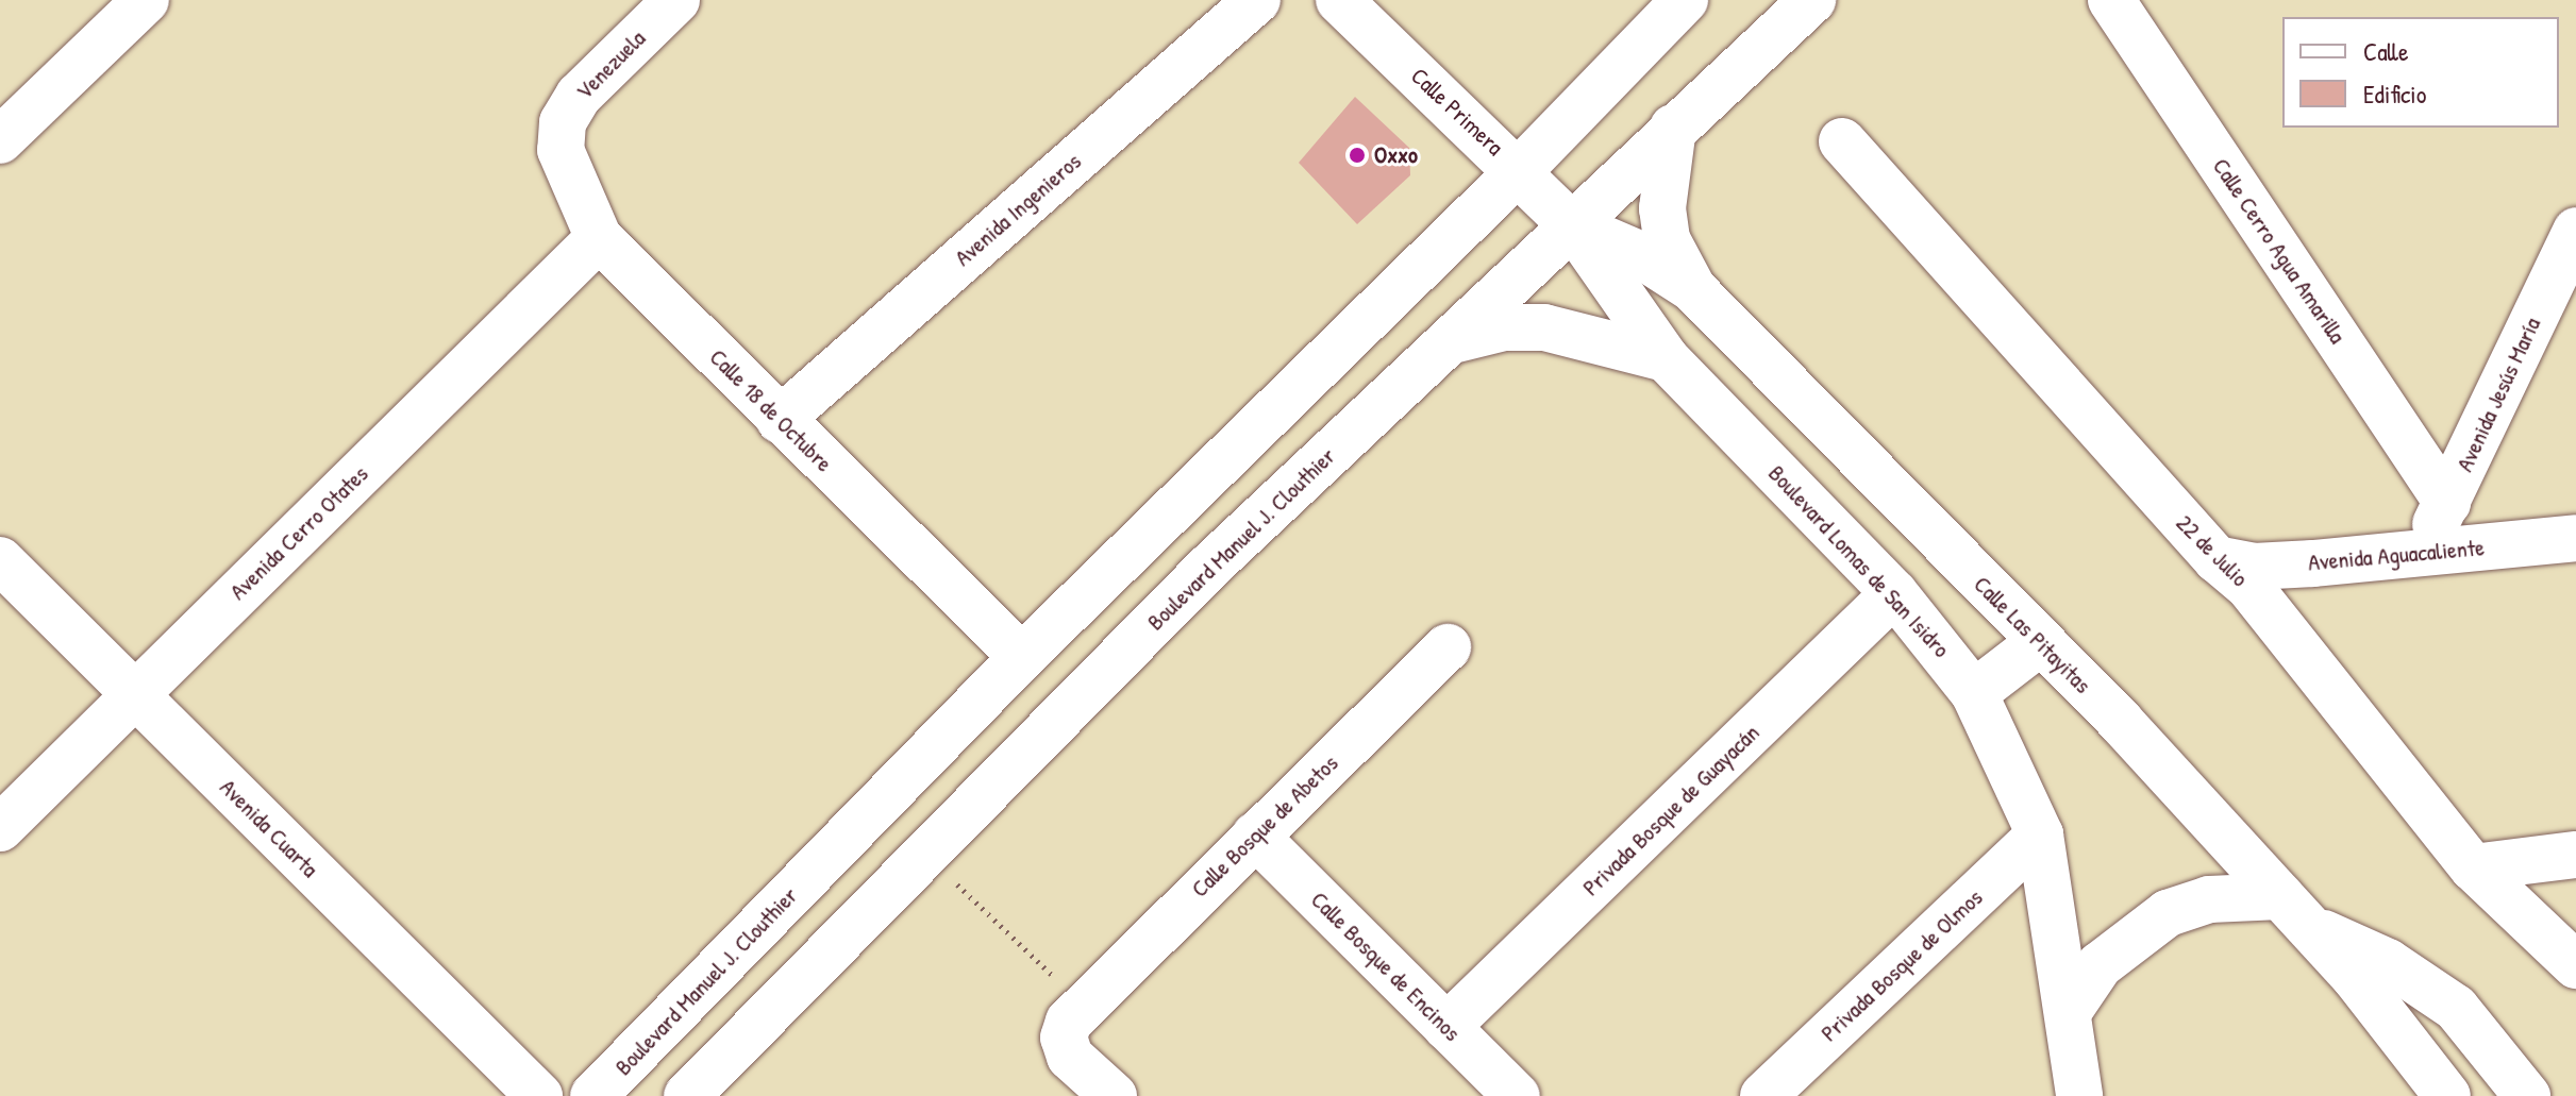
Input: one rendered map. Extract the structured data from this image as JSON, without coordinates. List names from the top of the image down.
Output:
{
  "streets": {
    "street": [
      "Venezuela",
      "Calle Primera",
      "Avenida Ingenieros",
      "Calle Cerro Agua Amarilla",
      "Avenida Jesús María",
      "Calle 18 de Octubre",
      "Avenida Cerro Otates",
      "Boulevard Manuel J. Clouthier",
      "22 de Julio",
      "Avenida Aguacaliente",
      "Boulevard Lomas de San Isidro",
      "Calle Las Pitayitas",
      "Privada Bosque de Guayacán",
      "Calle Bosque de Abetos",
      "Avenida Cuarta",
      "Privada Bosque de Olmos",
      "Calle Bosque de Encinos"
    ]
  },
  "crossings": [
    ["Venezuela", "Calle 18 de Octubre"],
    ["Calle Primera", "Boulevard Manuel J. Clouthier"],
    ["Calle Primera", "Boulevard Lomas de San Isidro"],
    ["Calle Primera", "Calle Las Pitayitas"],
    ["Avenida Ingenieros", "Calle 18 de Octubre"],
    ["Calle Cerro Agua Amarilla", "Avenida Jesús María"],
    ["Avenida Jesús María", "Avenida Aguacaliente"],
    ["Calle 18 de Octubre", "Avenida Cerro Otates"],
    ["Calle 18 de Octubre", "Boulevard Manuel J. Clouthier"],
    ["Avenida Cerro Otates", "Avenida Cuarta"],
    ["Boulevard Manuel J. Clouthier", "Boulevard Lomas de San Isidro"],
    ["Boulevard Manuel J. Clouthier", "Calle Las Pitayitas"],
    ["22 de Julio", "Avenida Aguacaliente"],
    ["Boulevard Lomas de San Isidro", "Calle Las Pitayitas"],
    ["Boulevard Lomas de San Isidro", "Privada Bosque de Guayacán"],
    ["Boulevard Lomas de San Isidro", "Privada Bosque de Olmos"],
    ["Privada Bosque de Guayacán", "Calle Bosque de Encinos"],
    ["Calle Bosque de Abetos", "Calle Bosque de Encinos"]
  ],
  "places": ["Oxxo"],
  "legend": ["Calle", "Edificio"]
}
